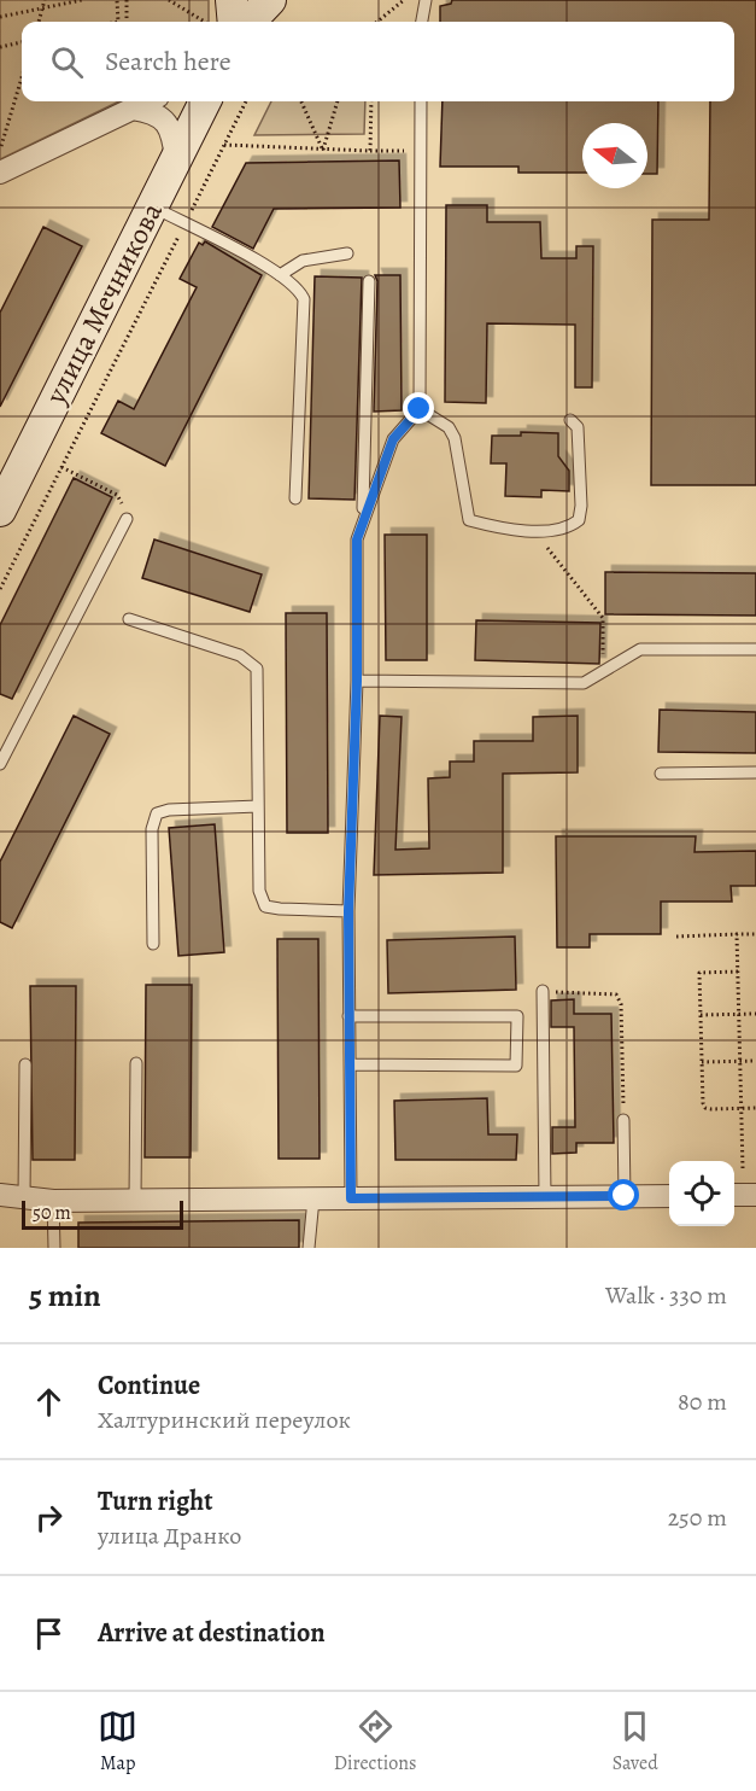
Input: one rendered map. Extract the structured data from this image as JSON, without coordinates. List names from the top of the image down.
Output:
{
  "streets": {
    "main road": ["улица Мечникова"]
  },
  "scale_bar": "50 m",
  "north": "left",
  "page": {
    "search": "Search here",
    "scale": "50 m",
    "heading": ["5 min", "Walk · 330 m"],
    "list": [
      ["Continue", "Халтуринский переулок", "80 m"],
      ["Turn right", "улица Дранко", "250 m"],
      "Arrive at destination"
    ],
    "nav": ["Map", "Directions", "Saved"]
  }
}
